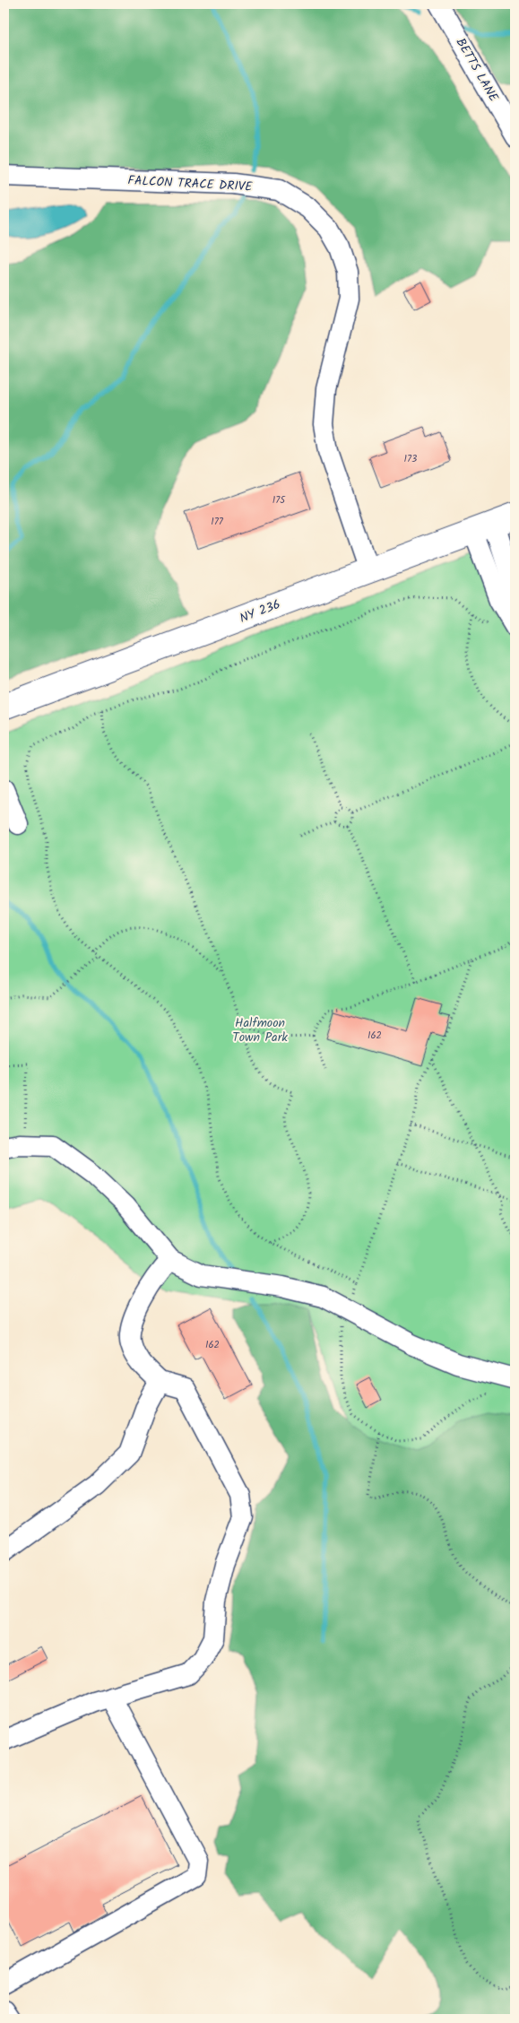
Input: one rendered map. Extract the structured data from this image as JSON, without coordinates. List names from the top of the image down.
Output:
{
  "streets": {
    "main road": ["NY 236"],
    "street": ["BETTS LANE", "FALCON TRACE DRIVE"]
  },
  "crossings": [
    ["FALCON TRACE DRIVE", "NY 236"]
  ],
  "parks": ["Halfmoon Town Park"],
  "house_numbers": [
    "173",
    "175",
    "177",
    "162",
    "162"
  ]
}
